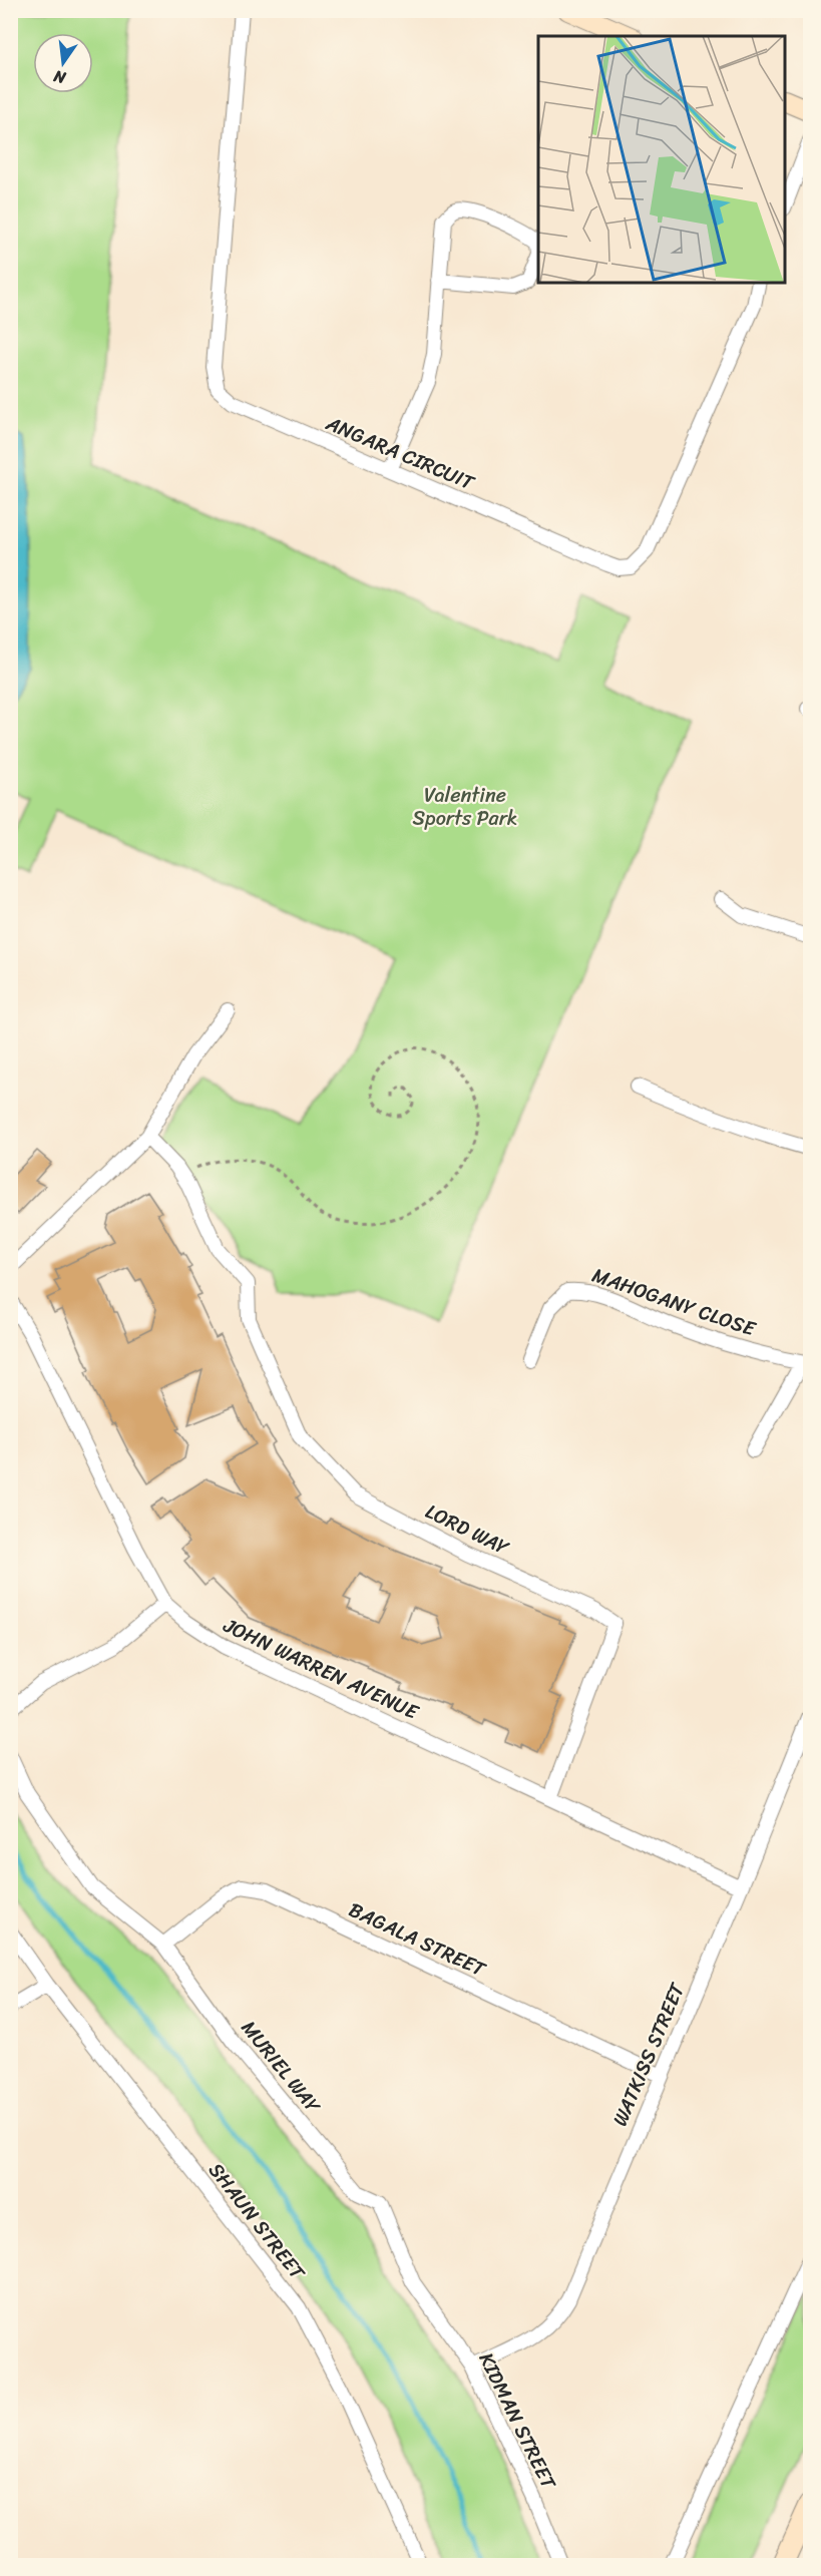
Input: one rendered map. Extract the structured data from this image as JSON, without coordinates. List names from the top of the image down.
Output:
{
  "streets": {
    "street": [
      "ANGARA CIRCUIT",
      "MAHOGANY CLOSE",
      "LORD WAY",
      "JOHN WARREN AVENUE",
      "BAGALA STREET",
      "WATKISS STREET",
      "MURIEL WAY",
      "SHAUN STREET",
      "KIDMAN STREET"
    ]
  },
  "crossings": [
    ["LORD WAY", "JOHN WARREN AVENUE"],
    ["JOHN WARREN AVENUE", "WATKISS STREET"],
    ["BAGALA STREET", "WATKISS STREET"],
    ["BAGALA STREET", "MURIEL WAY"],
    ["WATKISS STREET", "KIDMAN STREET"],
    ["MURIEL WAY", "KIDMAN STREET"]
  ],
  "parks": ["Valentine Sports Park"],
  "north": "bottom"
}
